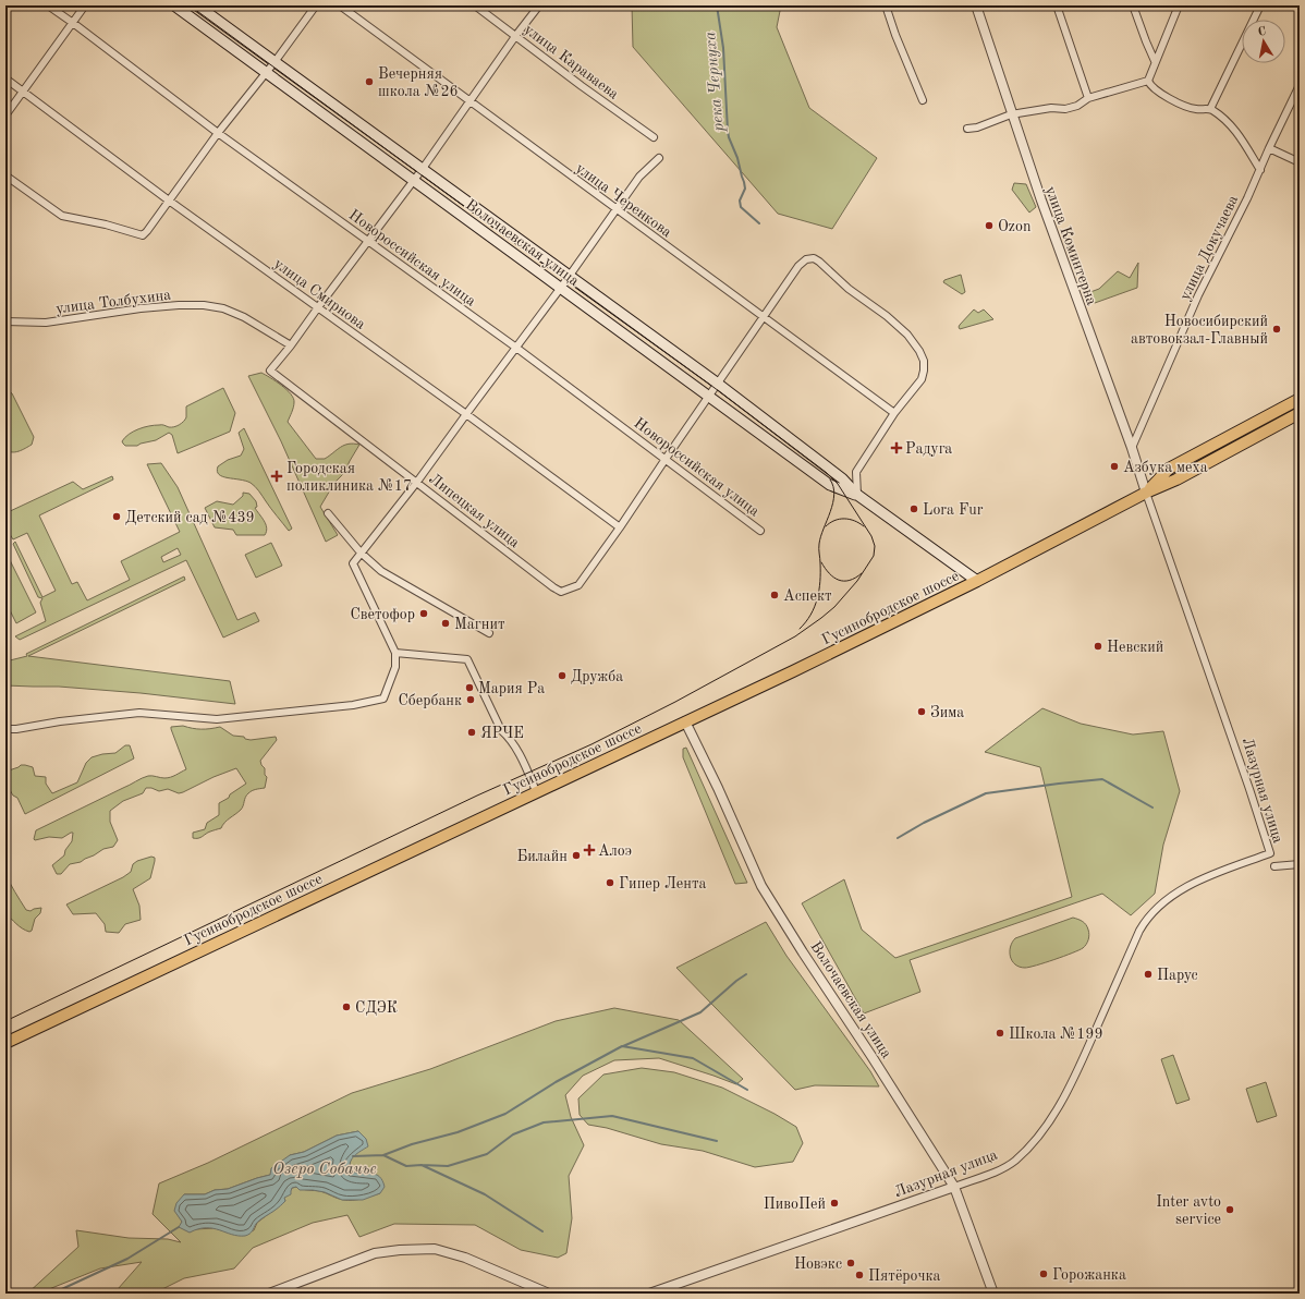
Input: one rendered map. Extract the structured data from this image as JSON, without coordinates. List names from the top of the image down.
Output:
{
  "streets": {
    "main road": ["Волочаевская улица", "Гусинобродское шоссе"],
    "street": [
      "улица Караваева",
      "улица Черенкова",
      "улица Коминтерна",
      "улица Докучаева",
      "Новороссийская улица",
      "улица Смирнова",
      "улица Толбухина",
      "Липецкая улица",
      "Лазурная улица"
    ]
  },
  "crossings": [
    ["Волочаевская улица", "Гусинобродское шоссе"],
    ["Волочаевская улица", "Лазурная улица"],
    ["улица Коминтерна", "улица Докучаева"],
    ["улица Коминтерна", "Гусинобродское шоссе"],
    ["улица Коминтерна", "Лазурная улица"],
    ["улица Смирнова", "Липецкая улица"],
    ["улица Толбухина", "Липецкая улица"],
    ["Гусинобродское шоссе", "Лазурная улица"]
  ],
  "water": ["река Чернуха", "Озеро Собачье"],
  "places": {
    "other": [
      "Вечерняя школа №26",
      "Ozon",
      "Новосибирский автовокзал-Главный",
      "Азбука меха",
      "Lora Fur",
      "Детский сад №439",
      "Аспект",
      "Светофор",
      "Магнит",
      "Невский",
      "Дружба",
      "Мария Ра",
      "Сбербанк",
      "Зима",
      "ЯРЧЕ",
      "Билайн",
      "Гипер Лента",
      "Парус",
      "СДЭК",
      "Школа №199",
      "ПивоПей",
      "Inter avto service",
      "Новэкс",
      "Горожанка",
      "Пятёрочка"
    ],
    "health": ["Радуга", "Городская поликлиника №17", "Алоэ"]
  },
  "north": "top"
}
